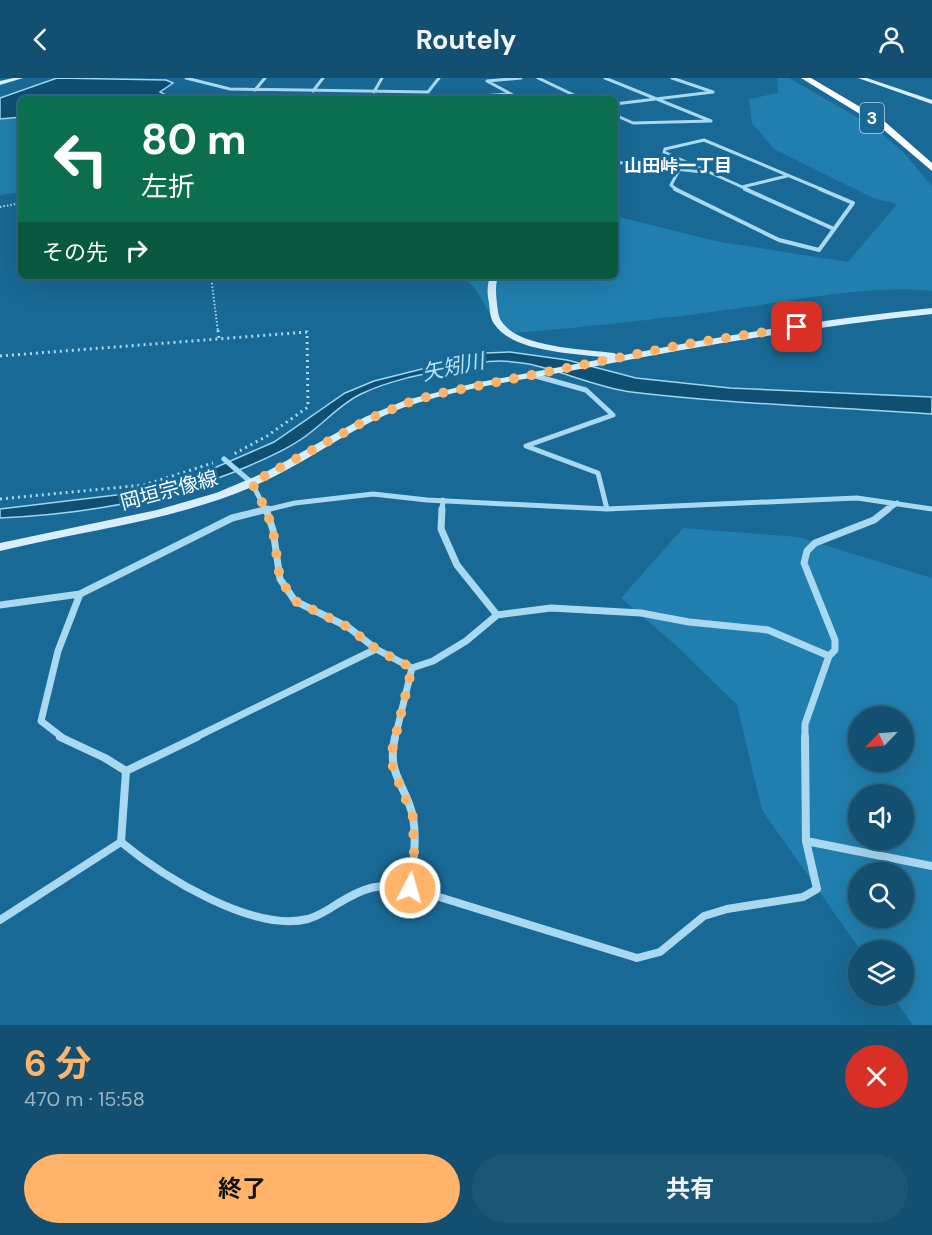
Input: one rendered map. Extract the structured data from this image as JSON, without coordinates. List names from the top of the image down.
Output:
{
  "streets": {
    "highway": ["3"],
    "main road": ["岡垣宗像線"]
  },
  "districts": ["山田峠一丁目"],
  "water": ["矢矧川"],
  "north": "bottom left",
  "page": {
    "header": "Routely",
    "turn": ["80 m", "左折"],
    "then": "その先",
    "heading": ["6 分", "470 m · 15:58"],
    "buttons": ["終了", "共有"]
  }
}
